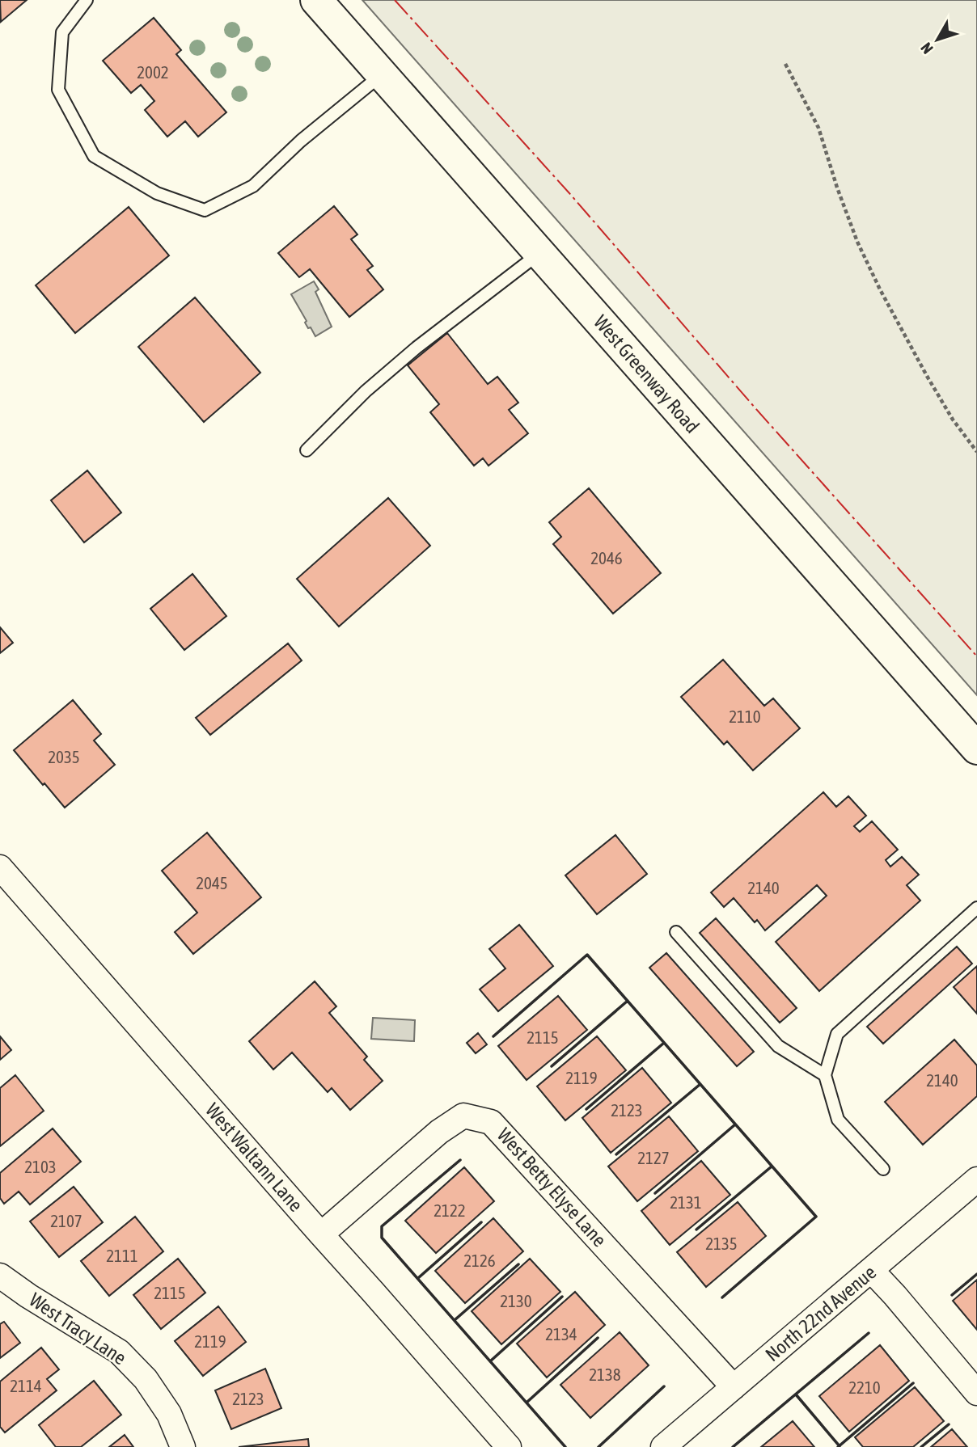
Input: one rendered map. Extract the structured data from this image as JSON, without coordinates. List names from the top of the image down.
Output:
{
  "streets": {
    "main road": ["West Greenway Road"],
    "street": [
      "West Waltann Lane",
      "West Betty Elyse Lane",
      "North 22nd Avenue",
      "West Tracy Lane"
    ]
  },
  "crossings": [
    ["West Waltann Lane", "West Betty Elyse Lane"],
    ["West Betty Elyse Lane", "North 22nd Avenue"]
  ],
  "house_numbers": [
    "2002",
    "2046",
    "2110",
    "2035",
    "2045",
    "2140",
    "2115",
    "2119",
    "2140",
    "2123",
    "2127",
    "2103",
    "2131",
    "2122",
    "2107",
    "2135",
    "2111",
    "2126",
    "2115",
    "2130",
    "2134",
    "2119",
    "2138",
    "2114",
    "2210",
    "2123"
  ],
  "north": "bottom left"
}
